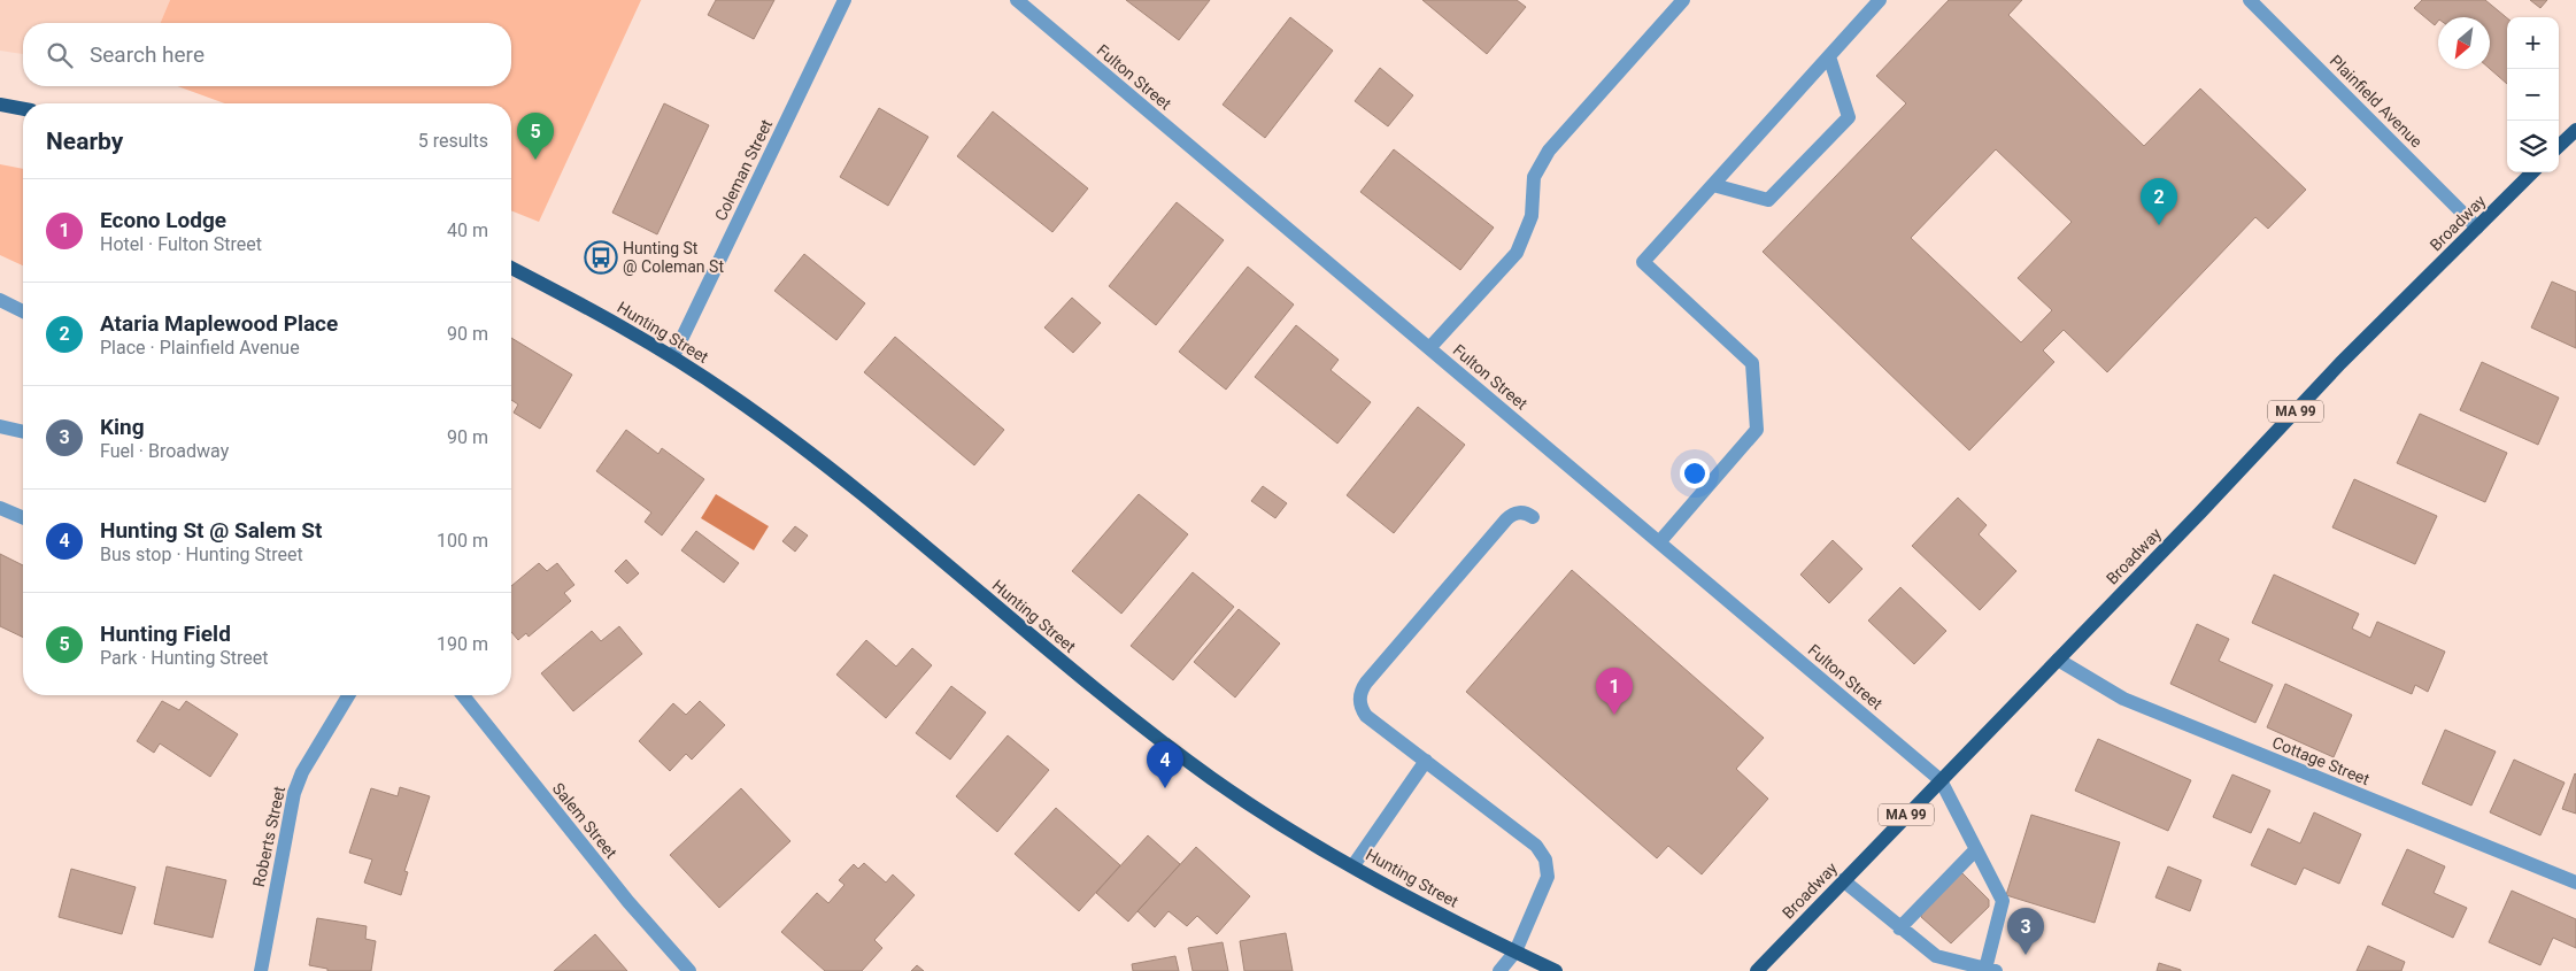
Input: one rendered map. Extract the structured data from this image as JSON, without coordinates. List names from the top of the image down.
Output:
{
  "streets": {
    "main road": ["Broadway", "Hunting Street", "MA 99"],
    "street": [
      "Fulton Street",
      "Plainfield Avenue",
      "Coleman Street",
      "Cottage Street",
      "Salem Street",
      "Roberts Street"
    ]
  },
  "crossings": [
    ["Fulton Street", "Broadway"],
    ["Plainfield Avenue", "Broadway"],
    ["Coleman Street", "Hunting Street"],
    ["Broadway", "Cottage Street"]
  ],
  "places": {
    "bus stop": ["Hunting St @ Coleman St"]
  },
  "north": "bottom left",
  "page": {
    "map_buttons": ["+", "−"],
    "search": "Search here",
    "heading": ["Nearby", "5 results"],
    "pins": [
      "5",
      "2",
      "1",
      "4",
      "3"
    ],
    "list": [
      {
        "mark": "1",
        "name": "Econo Lodge",
        "note": "Hotel · Fulton Street",
        "value": "40 m"
      },
      {
        "mark": "2",
        "name": "Ataria Maplewood Place",
        "note": "Place · Plainfield Avenue",
        "value": "90 m"
      },
      {
        "mark": "3",
        "name": "King",
        "note": "Fuel · Broadway",
        "value": "90 m"
      },
      {
        "mark": "4",
        "name": "Hunting St @ Salem St",
        "note": "Bus stop · Hunting Street",
        "value": "100 m"
      },
      {
        "mark": "5",
        "name": "Hunting Field",
        "note": "Park · Hunting Street",
        "value": "190 m"
      }
    ]
  }
}
